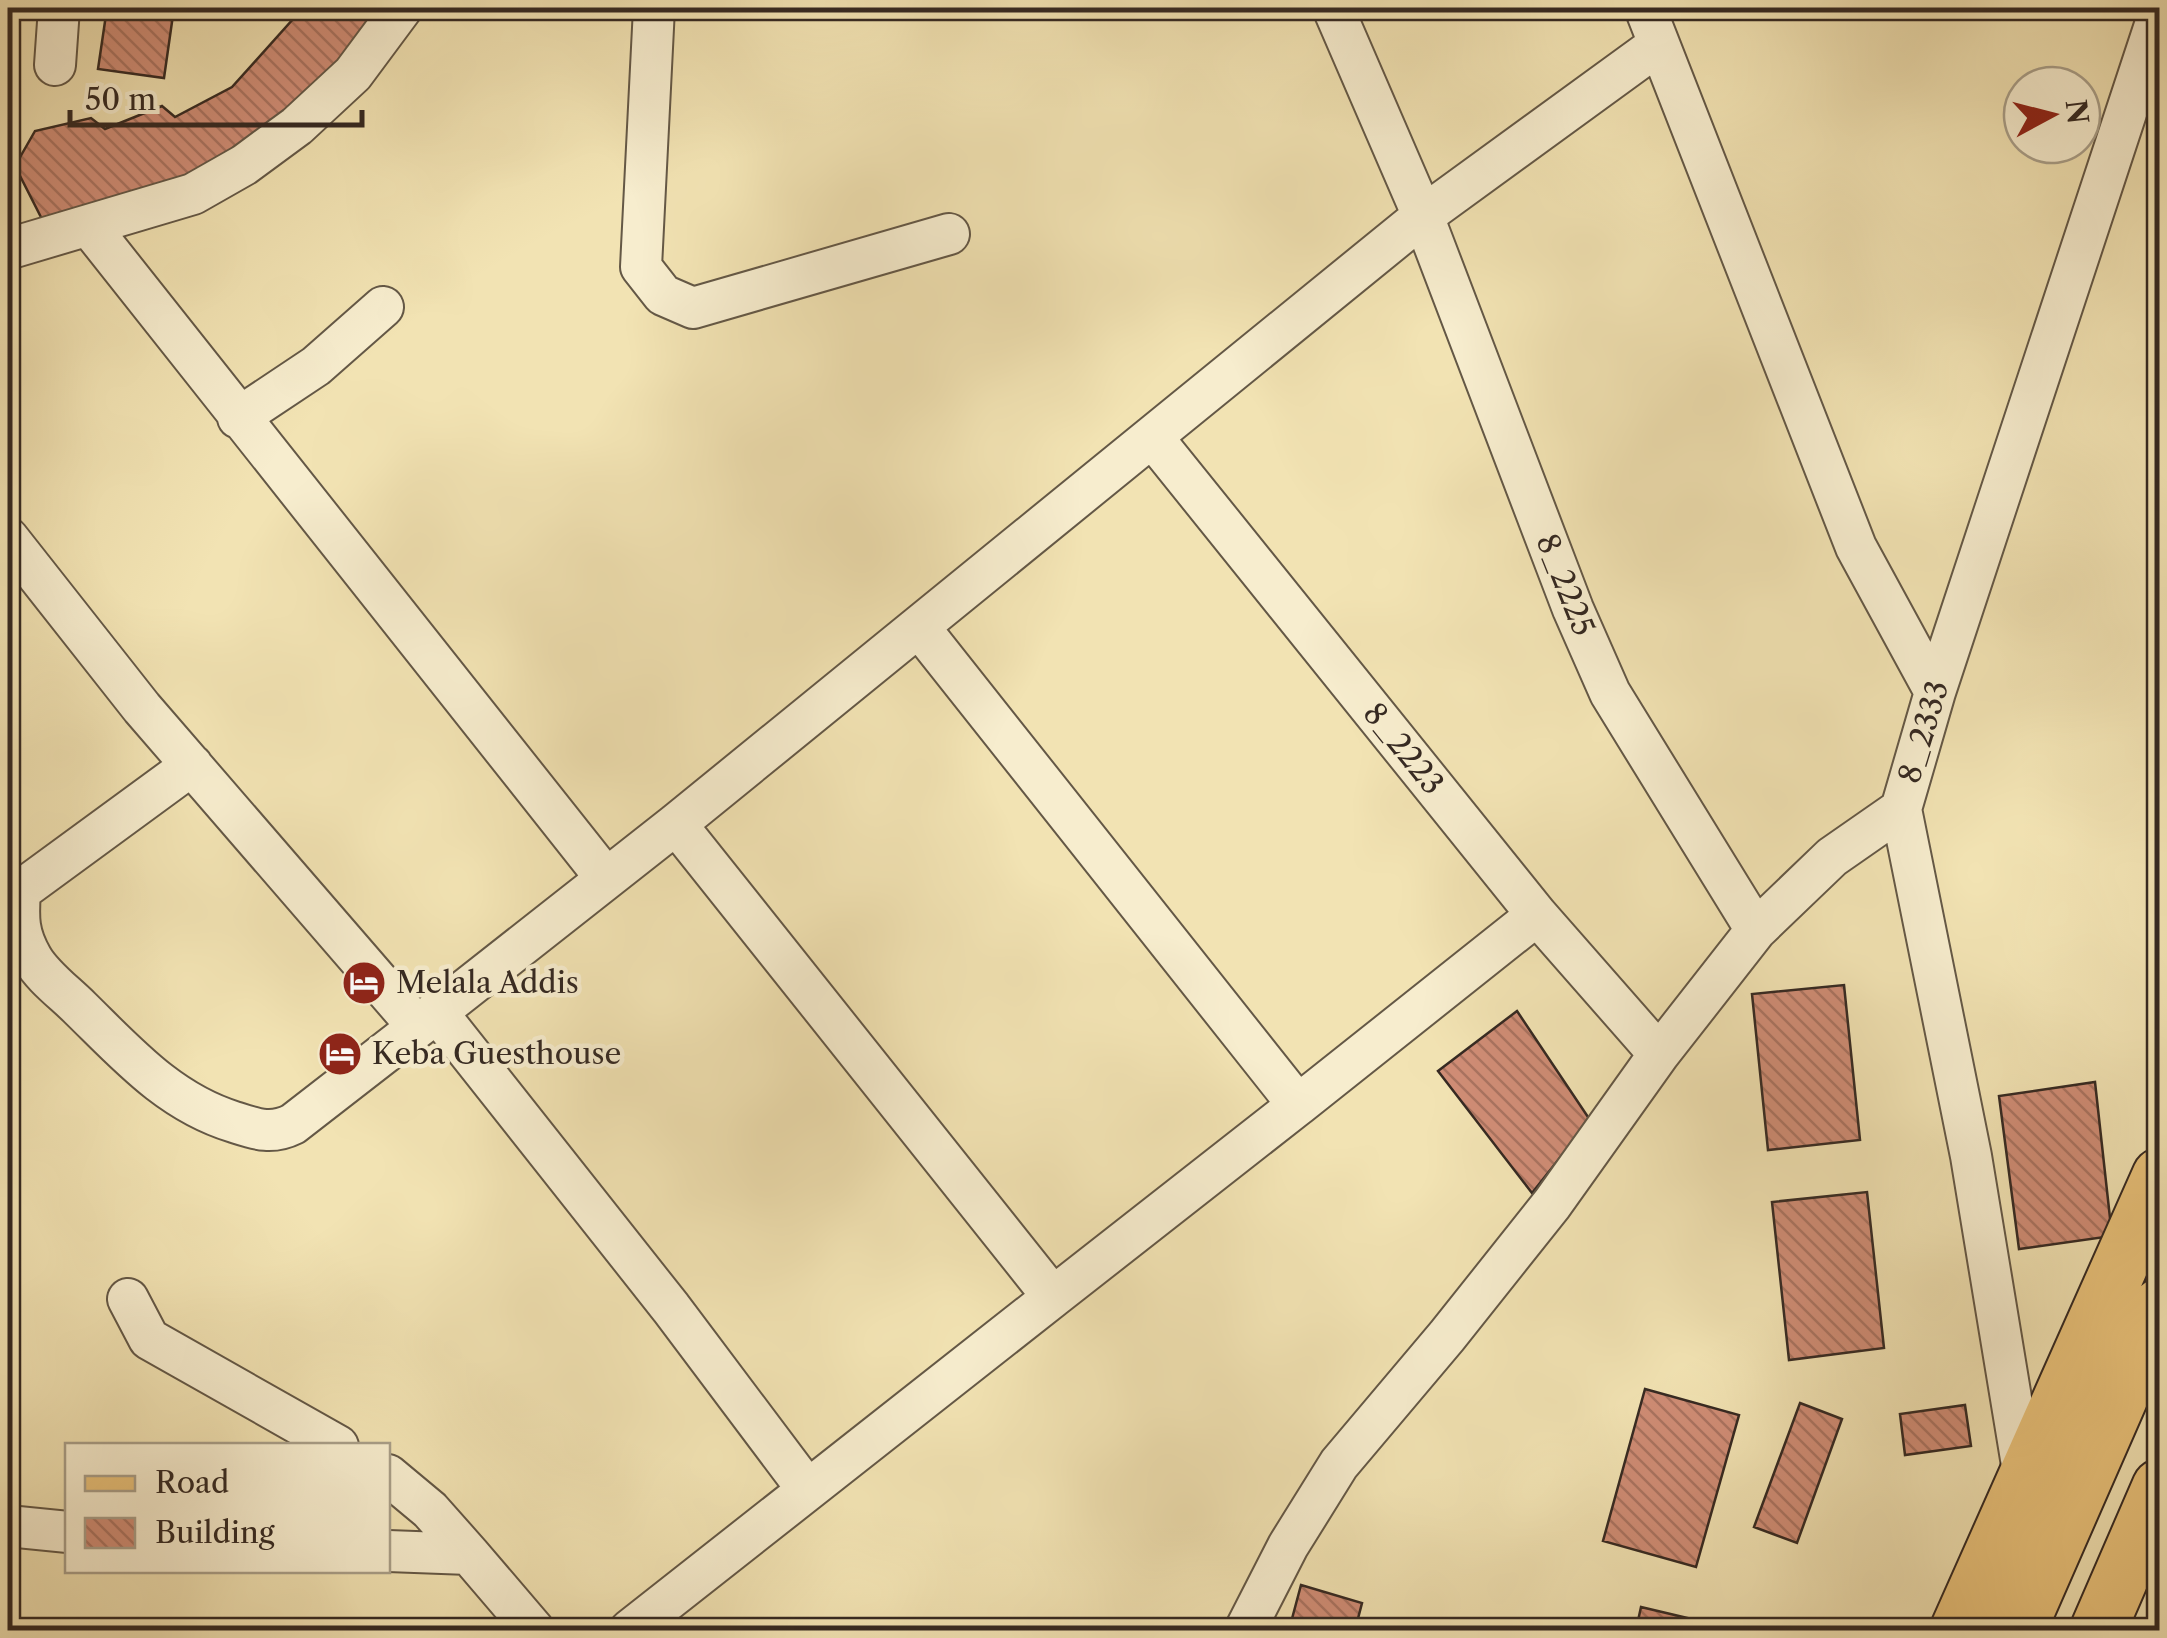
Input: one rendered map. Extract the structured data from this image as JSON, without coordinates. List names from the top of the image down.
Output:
{
  "streets": {
    "street": ["8_2225", "8_2333", "8_2223"]
  },
  "places": {
    "hotel": ["Melala Addis", "Keba Guesthouse"]
  },
  "legend": ["Road", "Building"],
  "scale_bar": "50 m",
  "north": "right"
}
